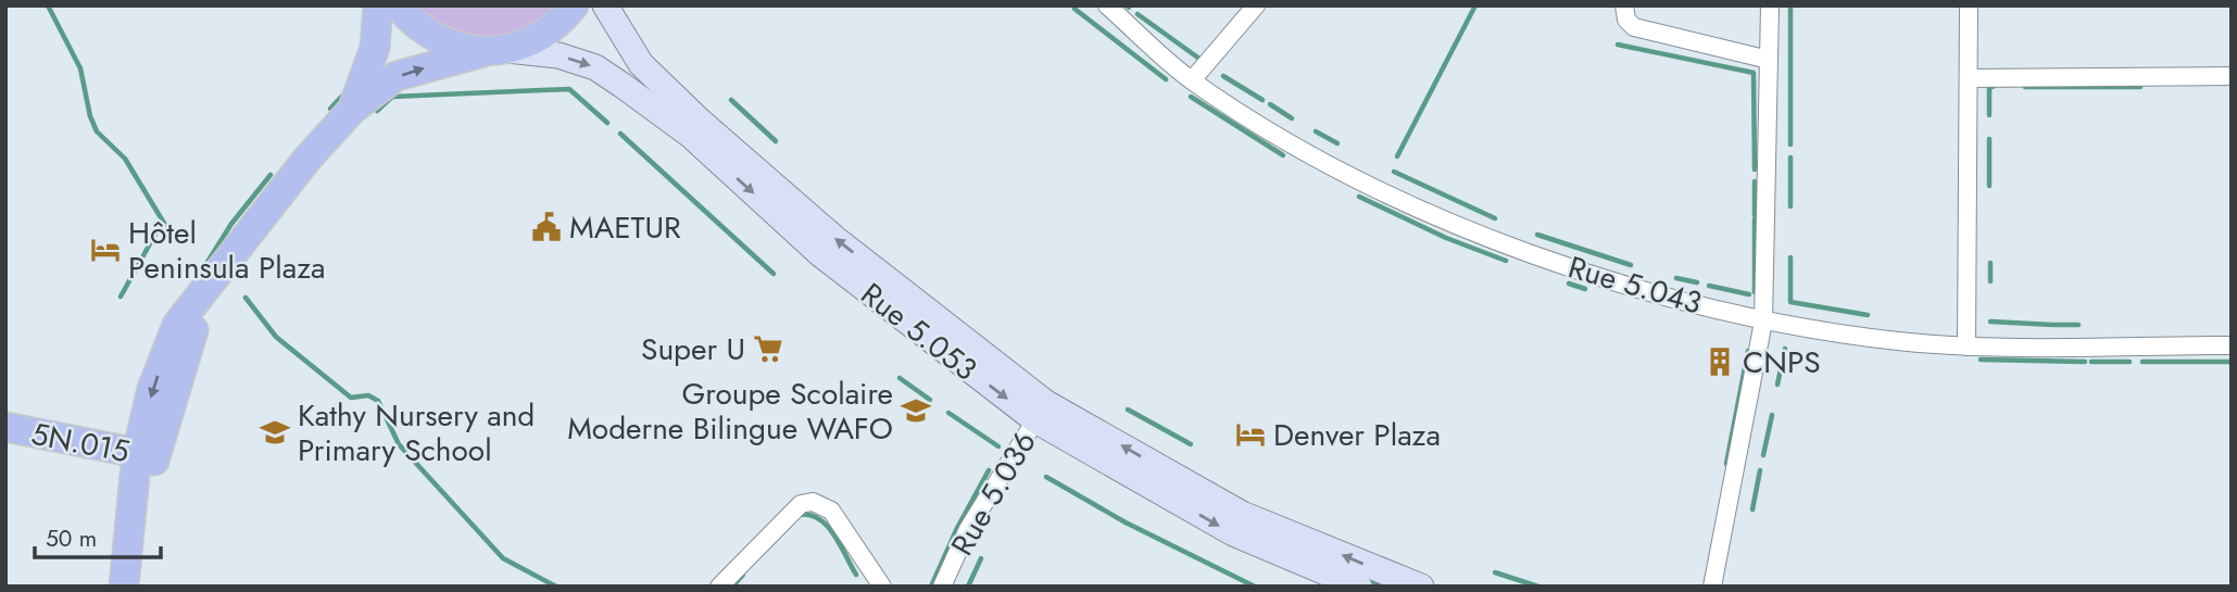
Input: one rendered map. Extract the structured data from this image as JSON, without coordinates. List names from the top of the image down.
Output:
{
  "streets": {
    "main road": ["Rue 5.053", "5N.015"],
    "street": ["Rue 5.043", "Rue 5.036"]
  },
  "crossings": [
    ["Rue 5.053", "Rue 5.036"]
  ],
  "places": {
    "public building": ["MAETUR"],
    "hotel": ["Hôtel Peninsula Plaza", "Denver Plaza"],
    "supermarket": ["Super U"],
    "building": ["CNPS"],
    "school or university": ["Groupe Scolaire Moderne Bilingue WAFO", "Kathy Nursery and Primary School"]
  },
  "scale_bar": "50 m"
}
